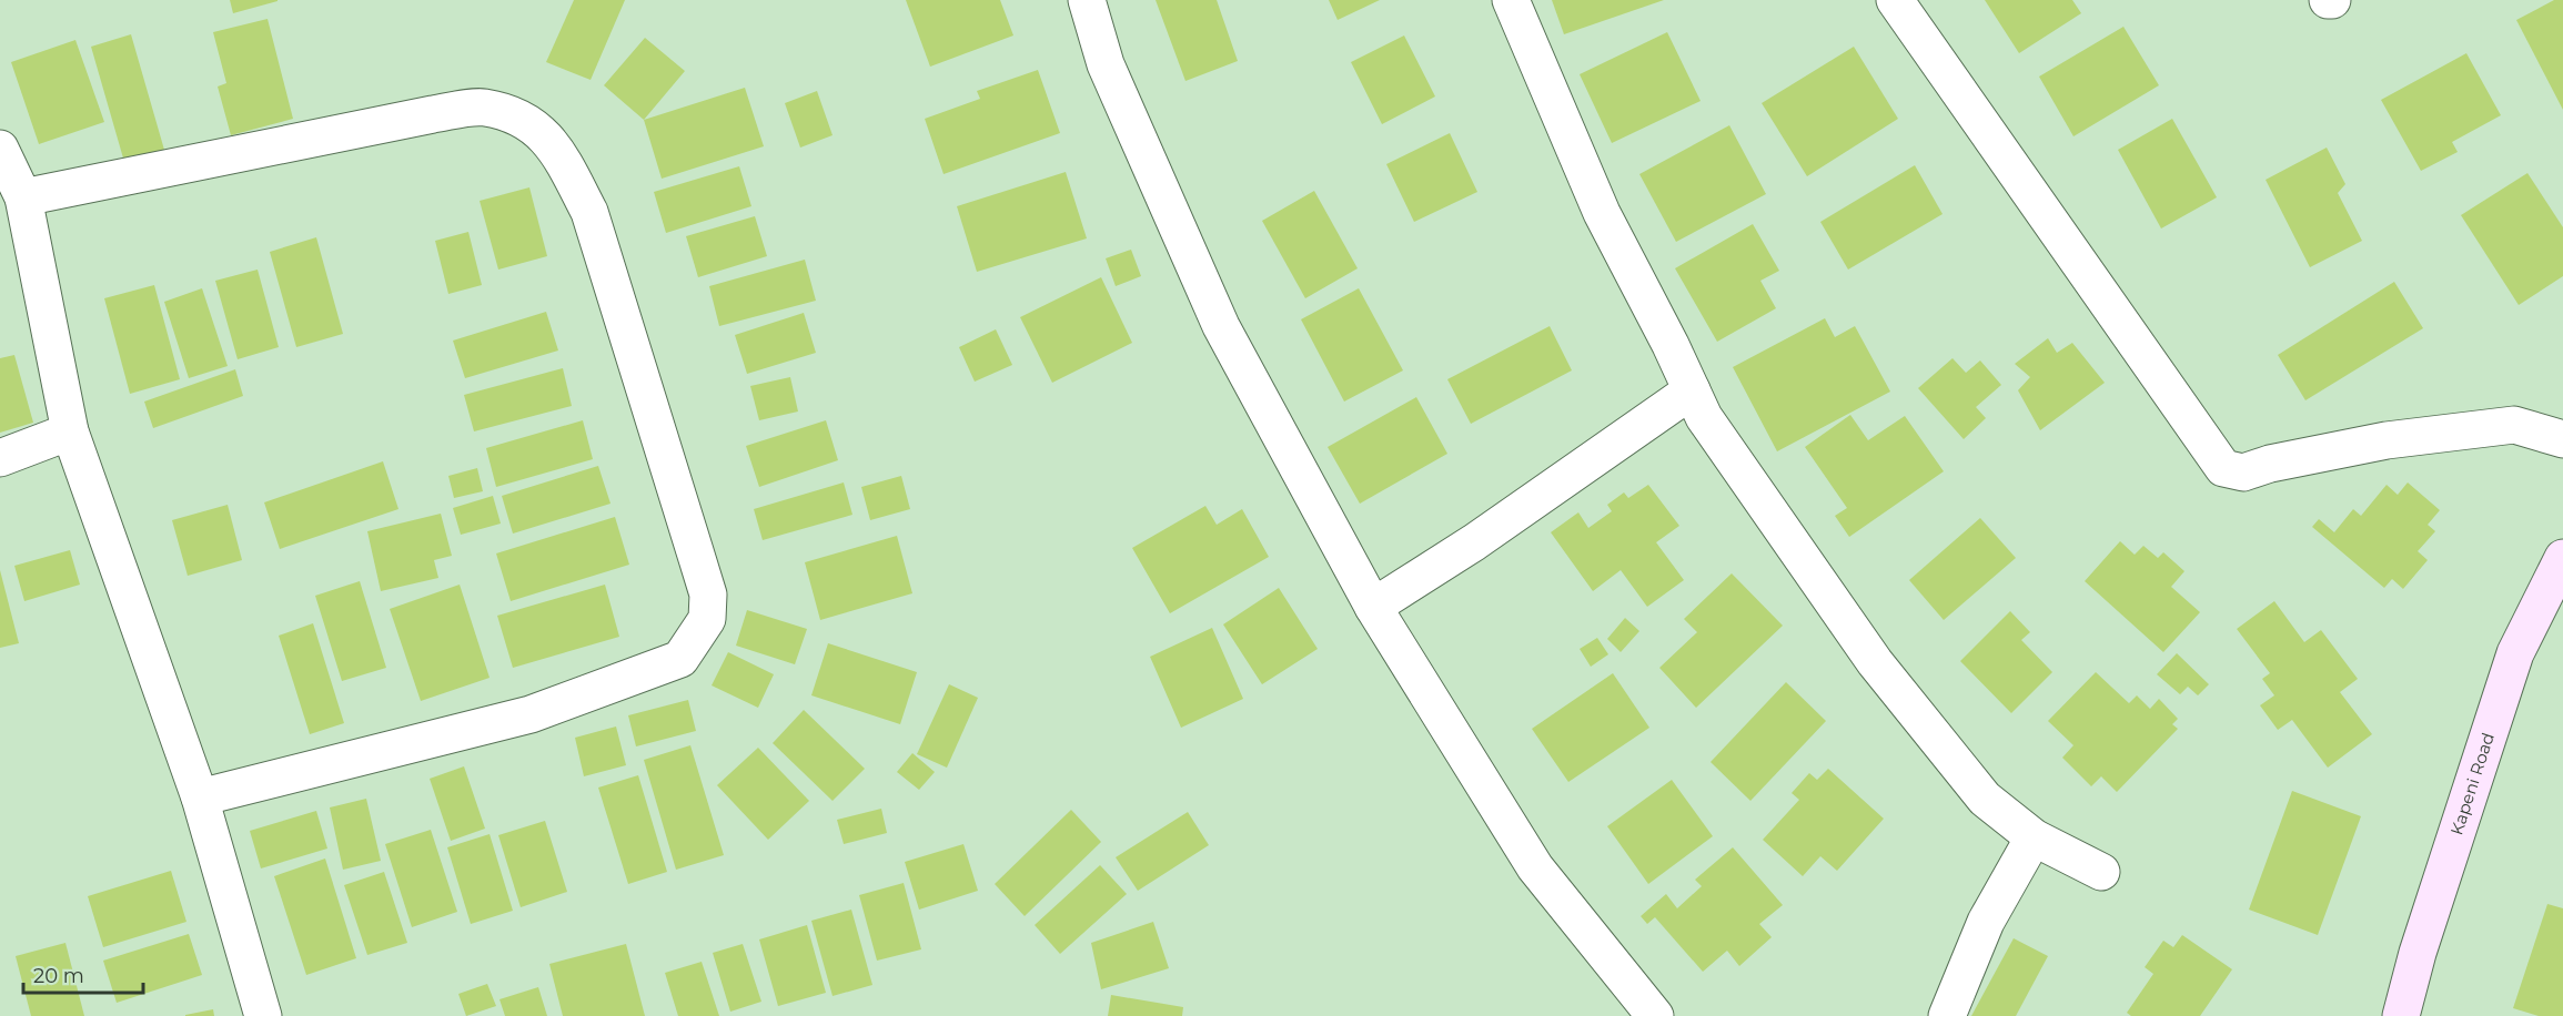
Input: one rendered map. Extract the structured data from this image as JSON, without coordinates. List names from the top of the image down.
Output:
{
  "streets": {
    "main road": ["Kapeni Road"]
  },
  "scale_bar": "20 m"
}
